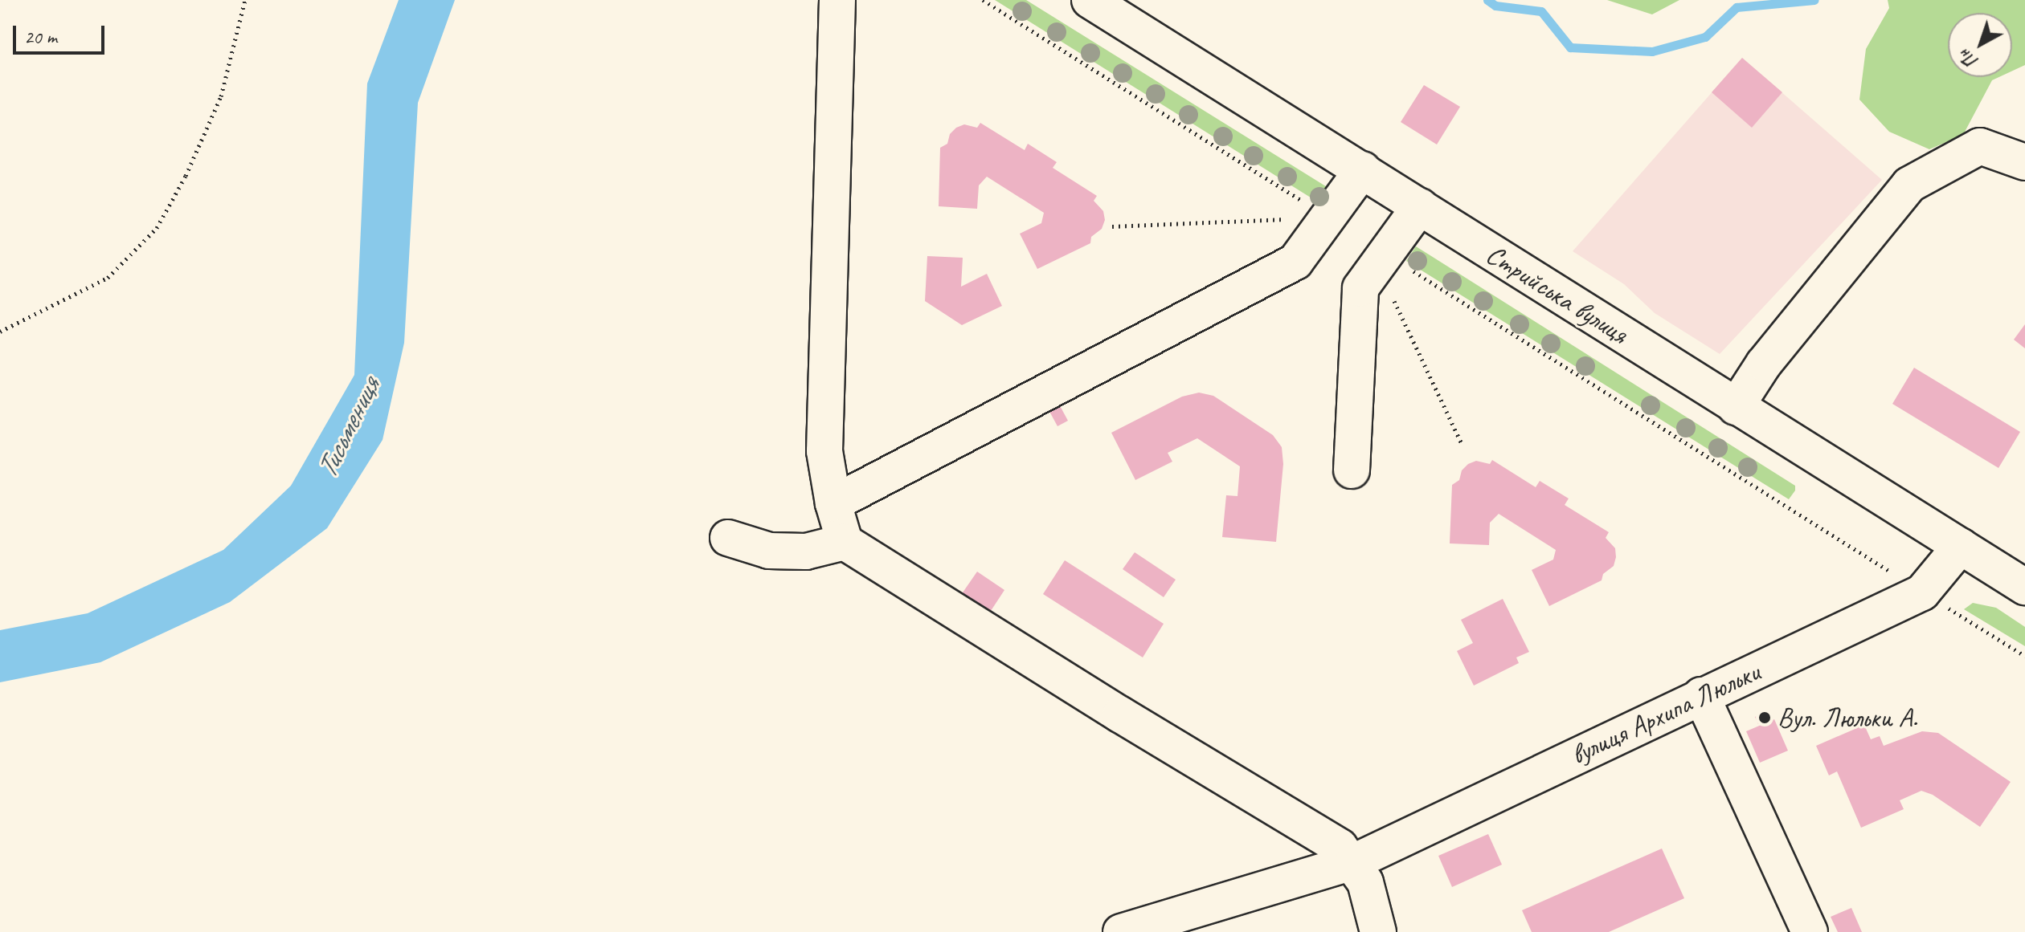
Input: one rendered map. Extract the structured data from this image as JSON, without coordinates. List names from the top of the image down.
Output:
{
  "streets": {
    "street": ["Стрийська вулиця", "вулиця Архипа Люльки"]
  },
  "crossings": [
    ["Стрийська вулиця", "вулиця Архипа Люльки"]
  ],
  "water": ["Тисьмениця"],
  "places": ["Вул. Люльки А."],
  "scale_bar": "20 m",
  "north": "bottom left"
}
